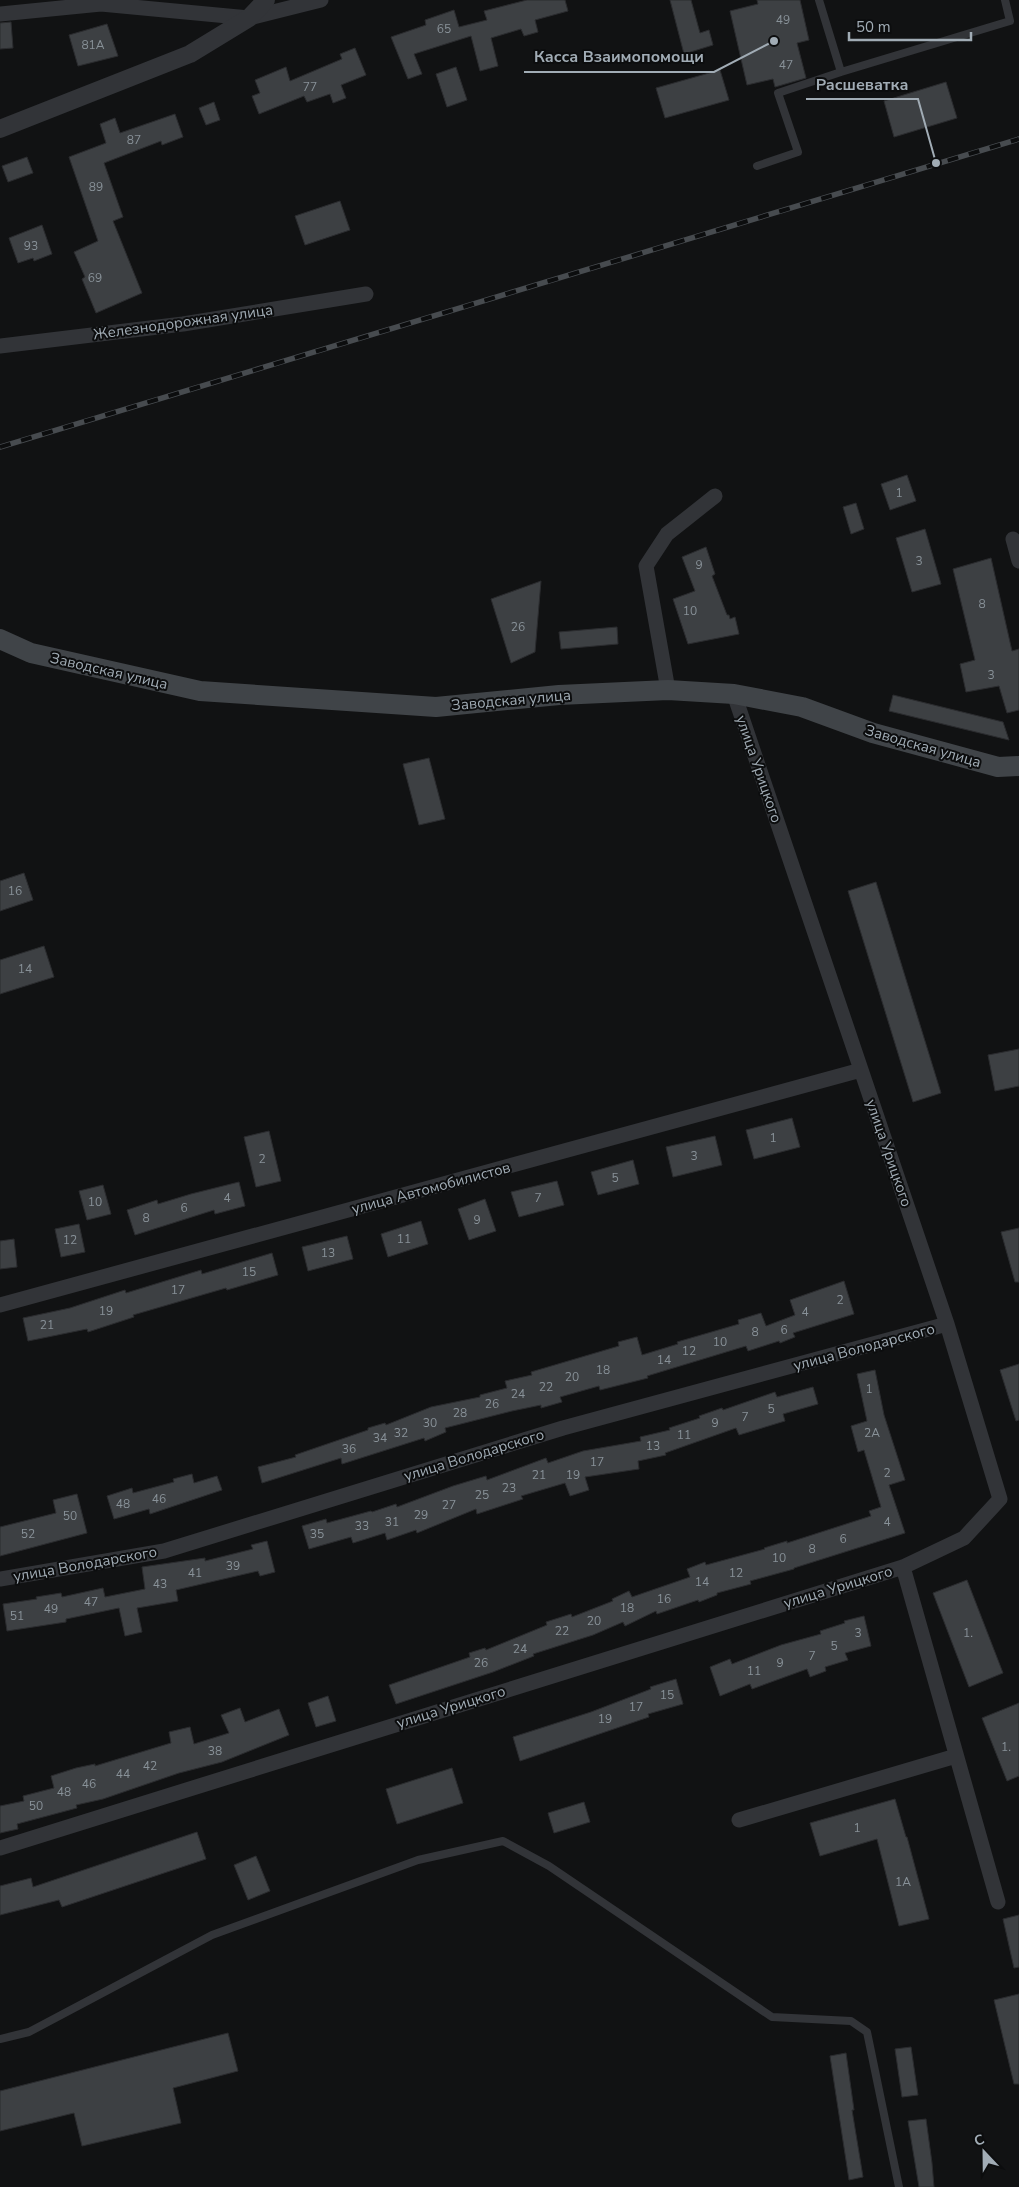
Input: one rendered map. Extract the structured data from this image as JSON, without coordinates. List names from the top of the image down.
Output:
{
  "streets": {
    "main road": ["Заводская улица"],
    "street": [
      "Железнодорожная улица",
      "улица Урицкого",
      "улица Автомобилистов",
      "улица Володарского"
    ]
  },
  "crossings": [
    ["Заводская улица", "улица Урицкого"],
    ["улица Урицкого", "улица Автомобилистов"],
    ["улица Урицкого", "улица Володарского"]
  ],
  "places": ["Касса Взаимопомощи", "Расшеватка"],
  "house_numbers": [
    "49",
    "65",
    "81А",
    "47",
    "77",
    "87",
    "89",
    "93",
    "69",
    "1",
    "3",
    "9",
    "8",
    "10",
    "26",
    "3",
    "16",
    "14",
    "1",
    "3",
    "2",
    "5",
    "4",
    "7",
    "10",
    "6",
    "8",
    "9",
    "11",
    "12",
    "13",
    "15",
    "17",
    "2",
    "19",
    "4",
    "21",
    "6",
    "8",
    "10",
    "12",
    "14",
    "18",
    "20",
    "22",
    "1",
    "24",
    "26",
    "5",
    "28",
    "7",
    "30",
    "9",
    "32",
    "2А",
    "11",
    "34",
    "13",
    "36",
    "17",
    "2",
    "21",
    "19",
    "23",
    "25",
    "46",
    "48",
    "27",
    "29",
    "50",
    "31",
    "4",
    "33",
    "52",
    "35",
    "6",
    "8",
    "10",
    "39",
    "41",
    "12",
    "14",
    "43",
    "16",
    "47",
    "18",
    "49",
    "51",
    "20",
    "22",
    "3",
    "1.",
    "5",
    "24",
    "7",
    "26",
    "9",
    "11",
    "15",
    "17",
    "19",
    "1.",
    "38",
    "42",
    "44",
    "46",
    "48",
    "50",
    "1",
    "1А"
  ],
  "scale_bar": "50 m",
  "north": "top"
}
